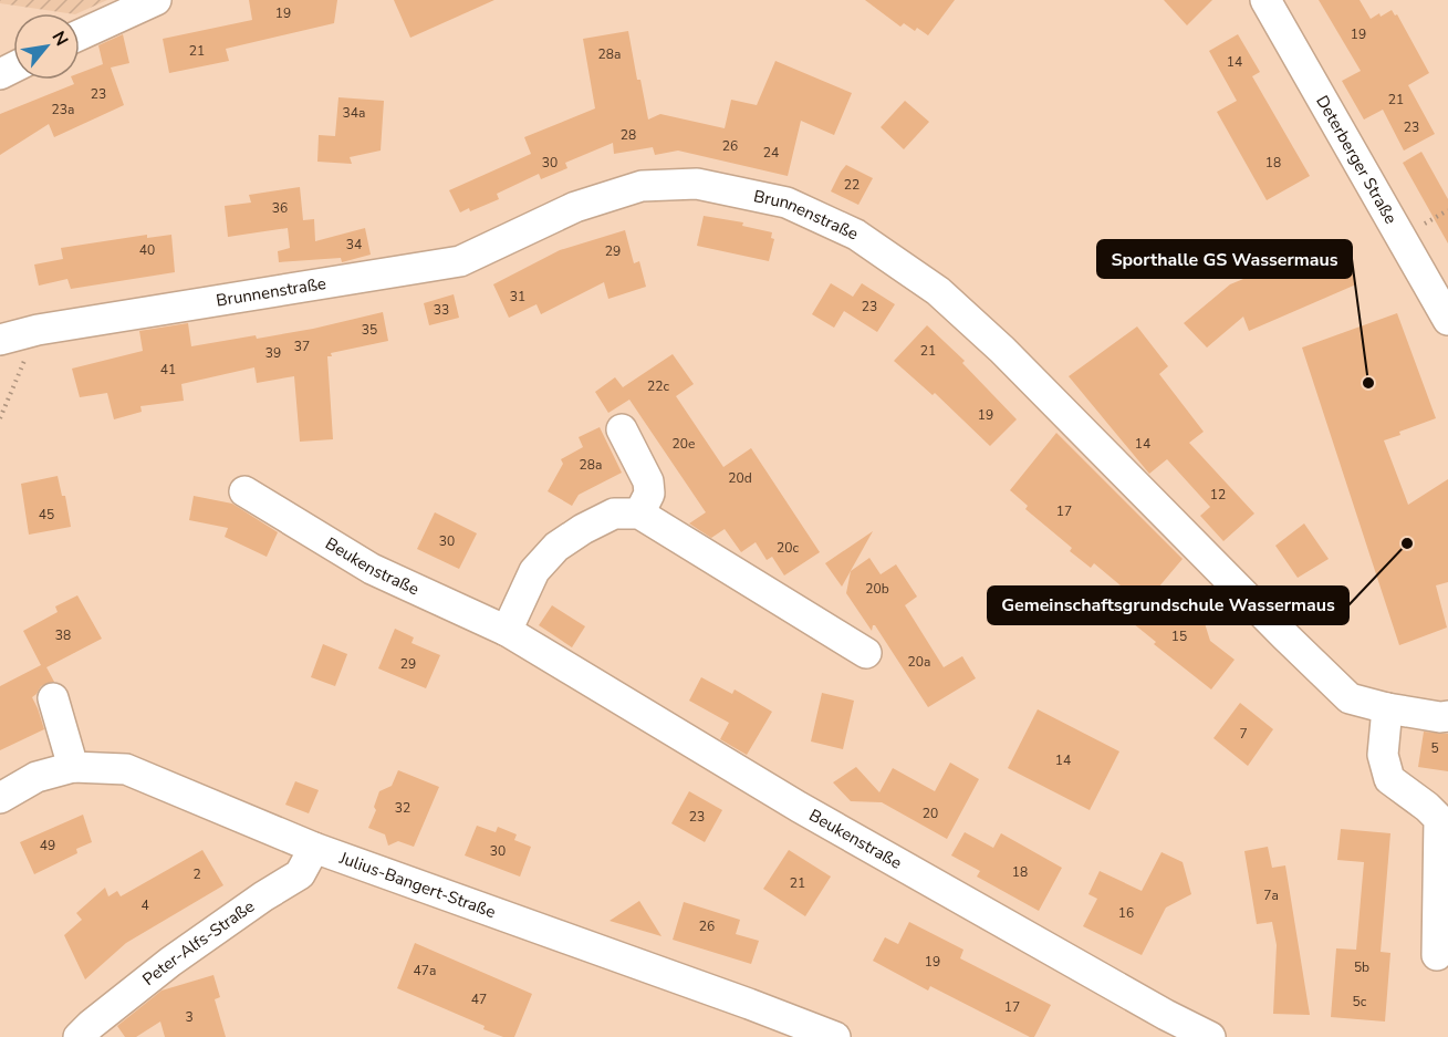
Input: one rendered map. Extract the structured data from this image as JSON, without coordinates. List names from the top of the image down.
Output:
{
  "streets": {
    "street": [
      "Deterberger Straße",
      "Brunnenstraße",
      "Beukenstraße",
      "Julius-Bangert-Straße",
      "Peter-Alfs-Straße"
    ]
  },
  "crossings": [
    ["Julius-Bangert-Straße", "Peter-Alfs-Straße"]
  ],
  "places": ["Sporthalle GS Wassermaus", "Gemeinschaftsgrundschule Wassermaus"],
  "house_numbers": [
    "19",
    "19",
    "21",
    "28a",
    "14",
    "23",
    "21",
    "23a",
    "34a",
    "23",
    "28",
    "26",
    "24",
    "30",
    "18",
    "22",
    "36",
    "34",
    "40",
    "29",
    "31",
    "23",
    "33",
    "35",
    "37",
    "21",
    "39",
    "41",
    "22c",
    "19",
    "20e",
    "14",
    "28a",
    "20d",
    "12",
    "17",
    "45",
    "30",
    "20c",
    "20b",
    "38",
    "15",
    "20a",
    "29",
    "7",
    "5",
    "14",
    "32",
    "20",
    "23",
    "49",
    "30",
    "18",
    "2",
    "21",
    "7a",
    "4",
    "16",
    "26",
    "19",
    "5b",
    "47a",
    "47",
    "5c",
    "17",
    "3"
  ],
  "north": "top right"
}
